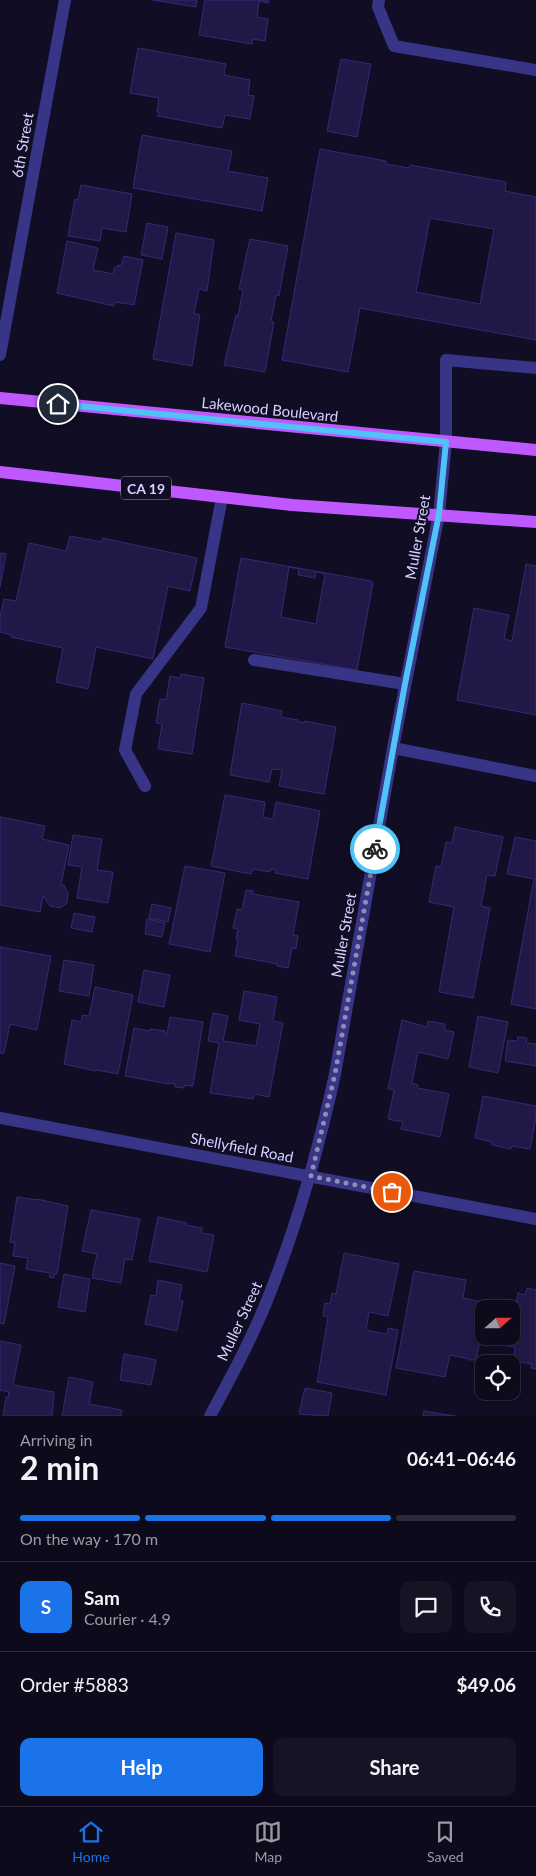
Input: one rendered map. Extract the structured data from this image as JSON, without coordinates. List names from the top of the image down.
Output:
{
  "streets": {
    "main road": ["Lakewood Boulevard", "CA 19"],
    "street": ["6th Street", "Muller Street", "Shellyfield Road"]
  },
  "crossings": [
    ["Lakewood Boulevard", "Muller Street"],
    ["CA 19", "Muller Street"],
    ["Muller Street", "Shellyfield Road"]
  ],
  "north": "right",
  "page": {
    "heading": ["2 min", "Arriving in", "06:41–06:46"],
    "panel": [
      "Sam",
      "Courier · 4.9",
      "Order #5883",
      "$49.06"
    ],
    "bar": "On the way · 170 m",
    "round": "S",
    "buttons": ["Help", "Share"],
    "tabs": ["Home", "Map", "Saved"]
  }
}
